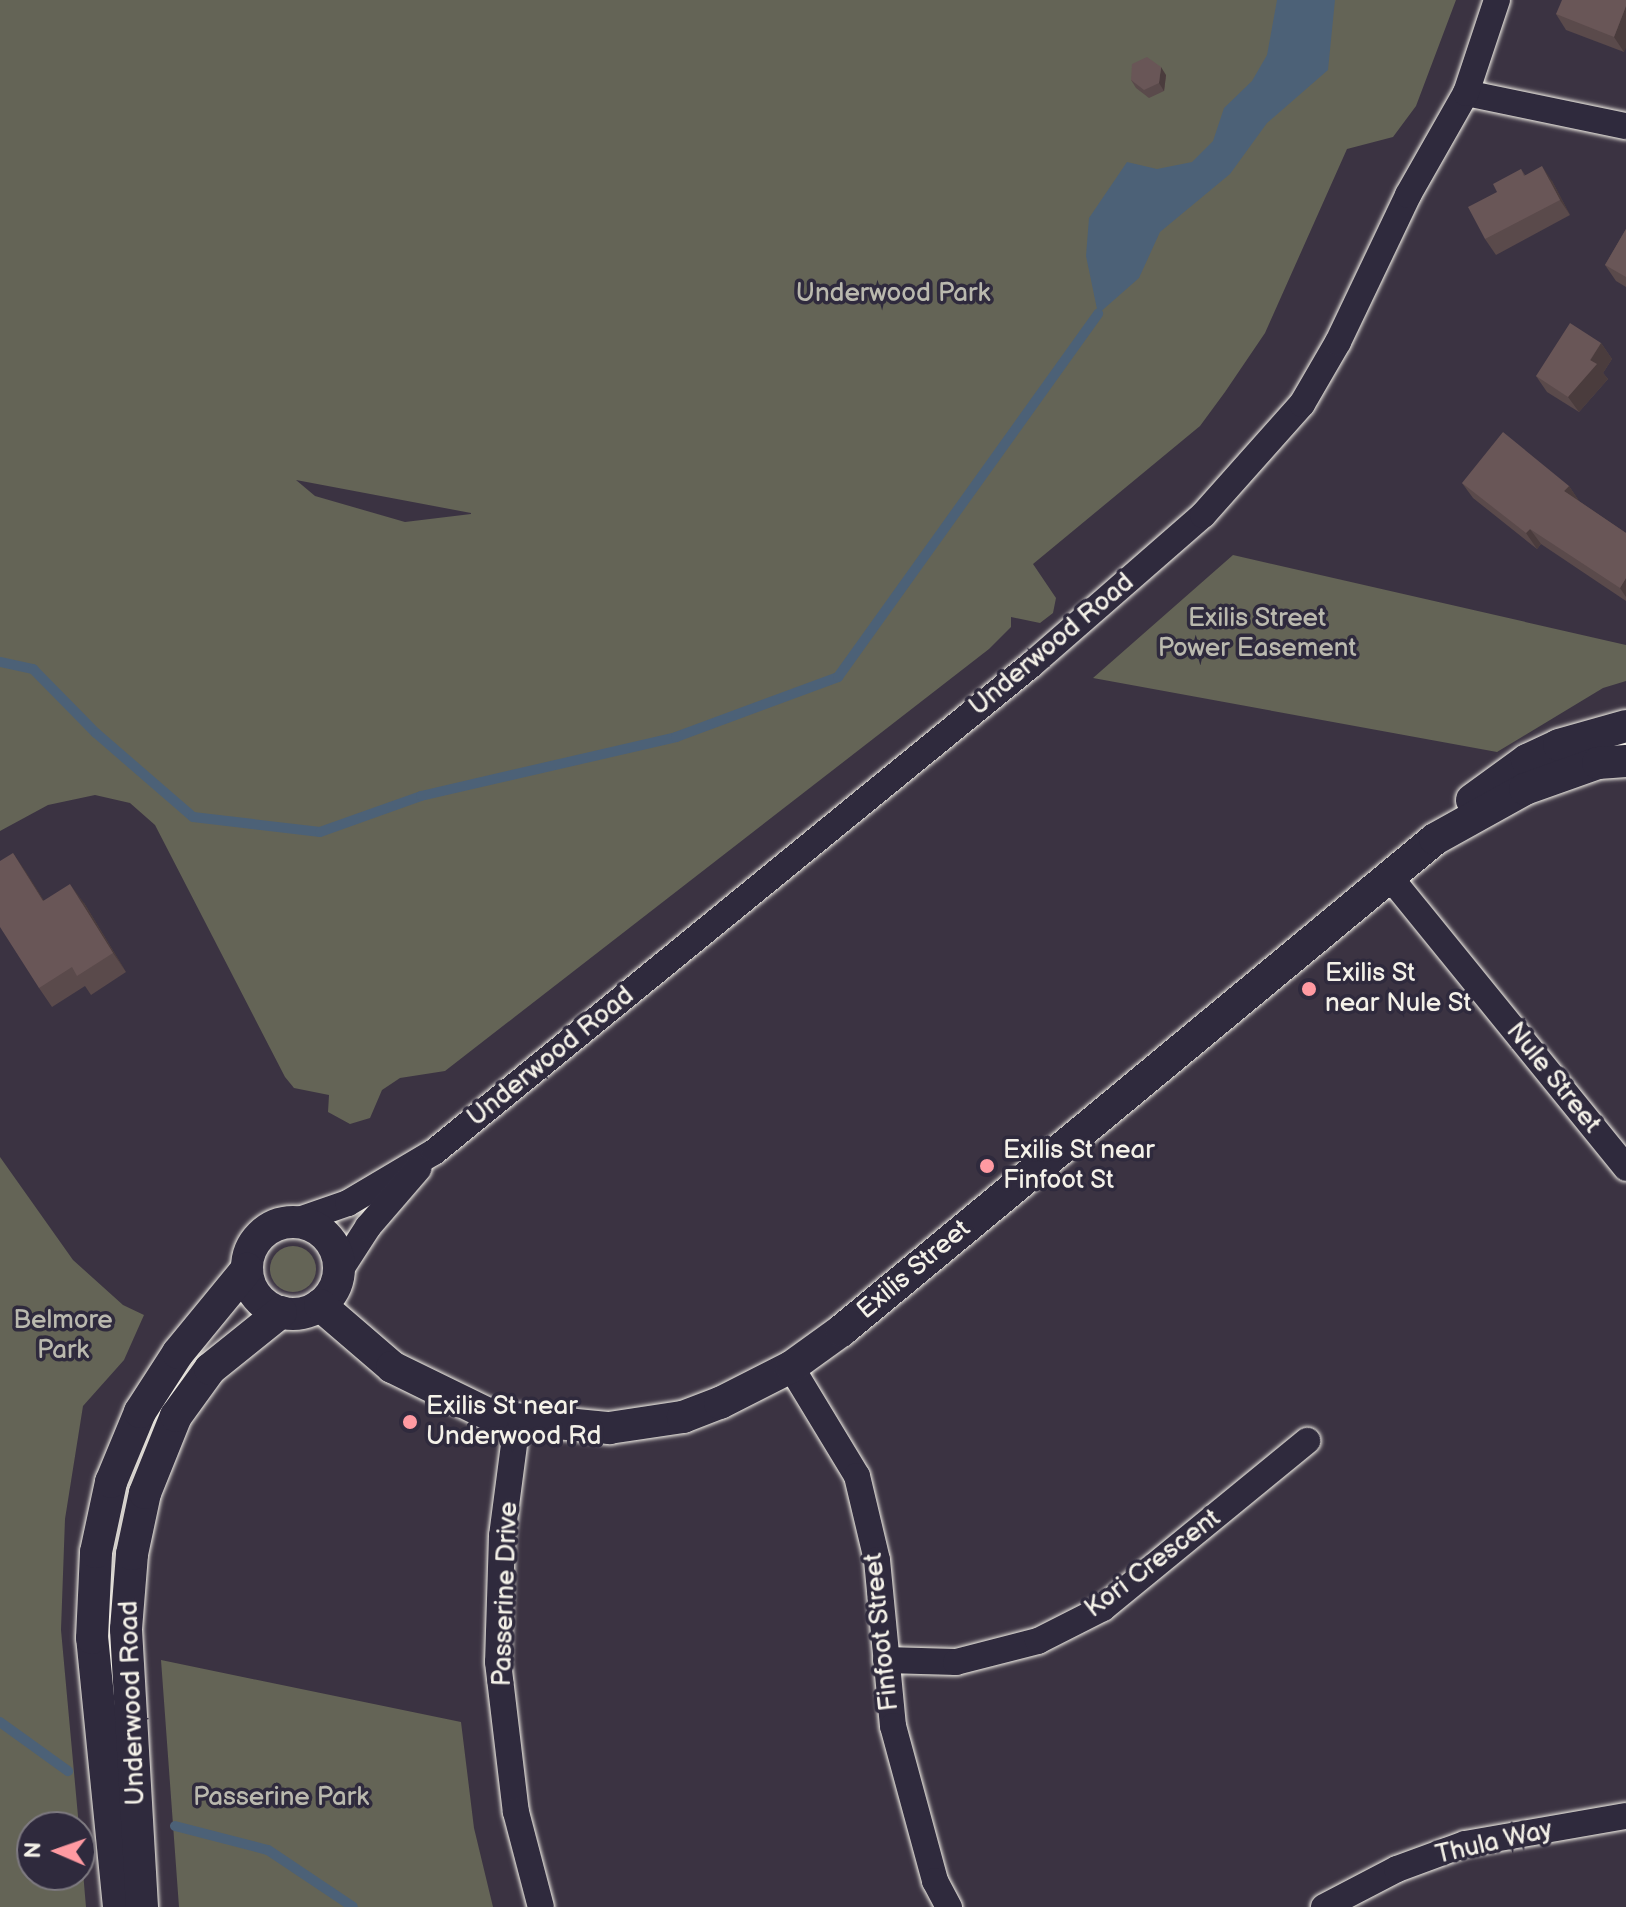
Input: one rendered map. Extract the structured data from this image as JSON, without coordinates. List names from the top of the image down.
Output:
{
  "streets": {
    "street": [
      "Underwood Road",
      "Nule Street",
      "Exilis Street",
      "Kori Crescent",
      "Passerine Drive",
      "Finfoot Street",
      "Thula Way"
    ]
  },
  "crossings": [
    ["Underwood Road", "Exilis Street"],
    ["Nule Street", "Exilis Street"],
    ["Exilis Street", "Passerine Drive"],
    ["Exilis Street", "Finfoot Street"],
    ["Kori Crescent", "Finfoot Street"]
  ],
  "parks": [
    "Underwood Park",
    "Exilis Street Power Easement",
    "Belmore Park",
    "Passerine Park"
  ],
  "places": ["Exilis St near Nule St", "Exilis St near Finfoot St", "Exilis St near Underwood Rd"],
  "north": "left"
}
